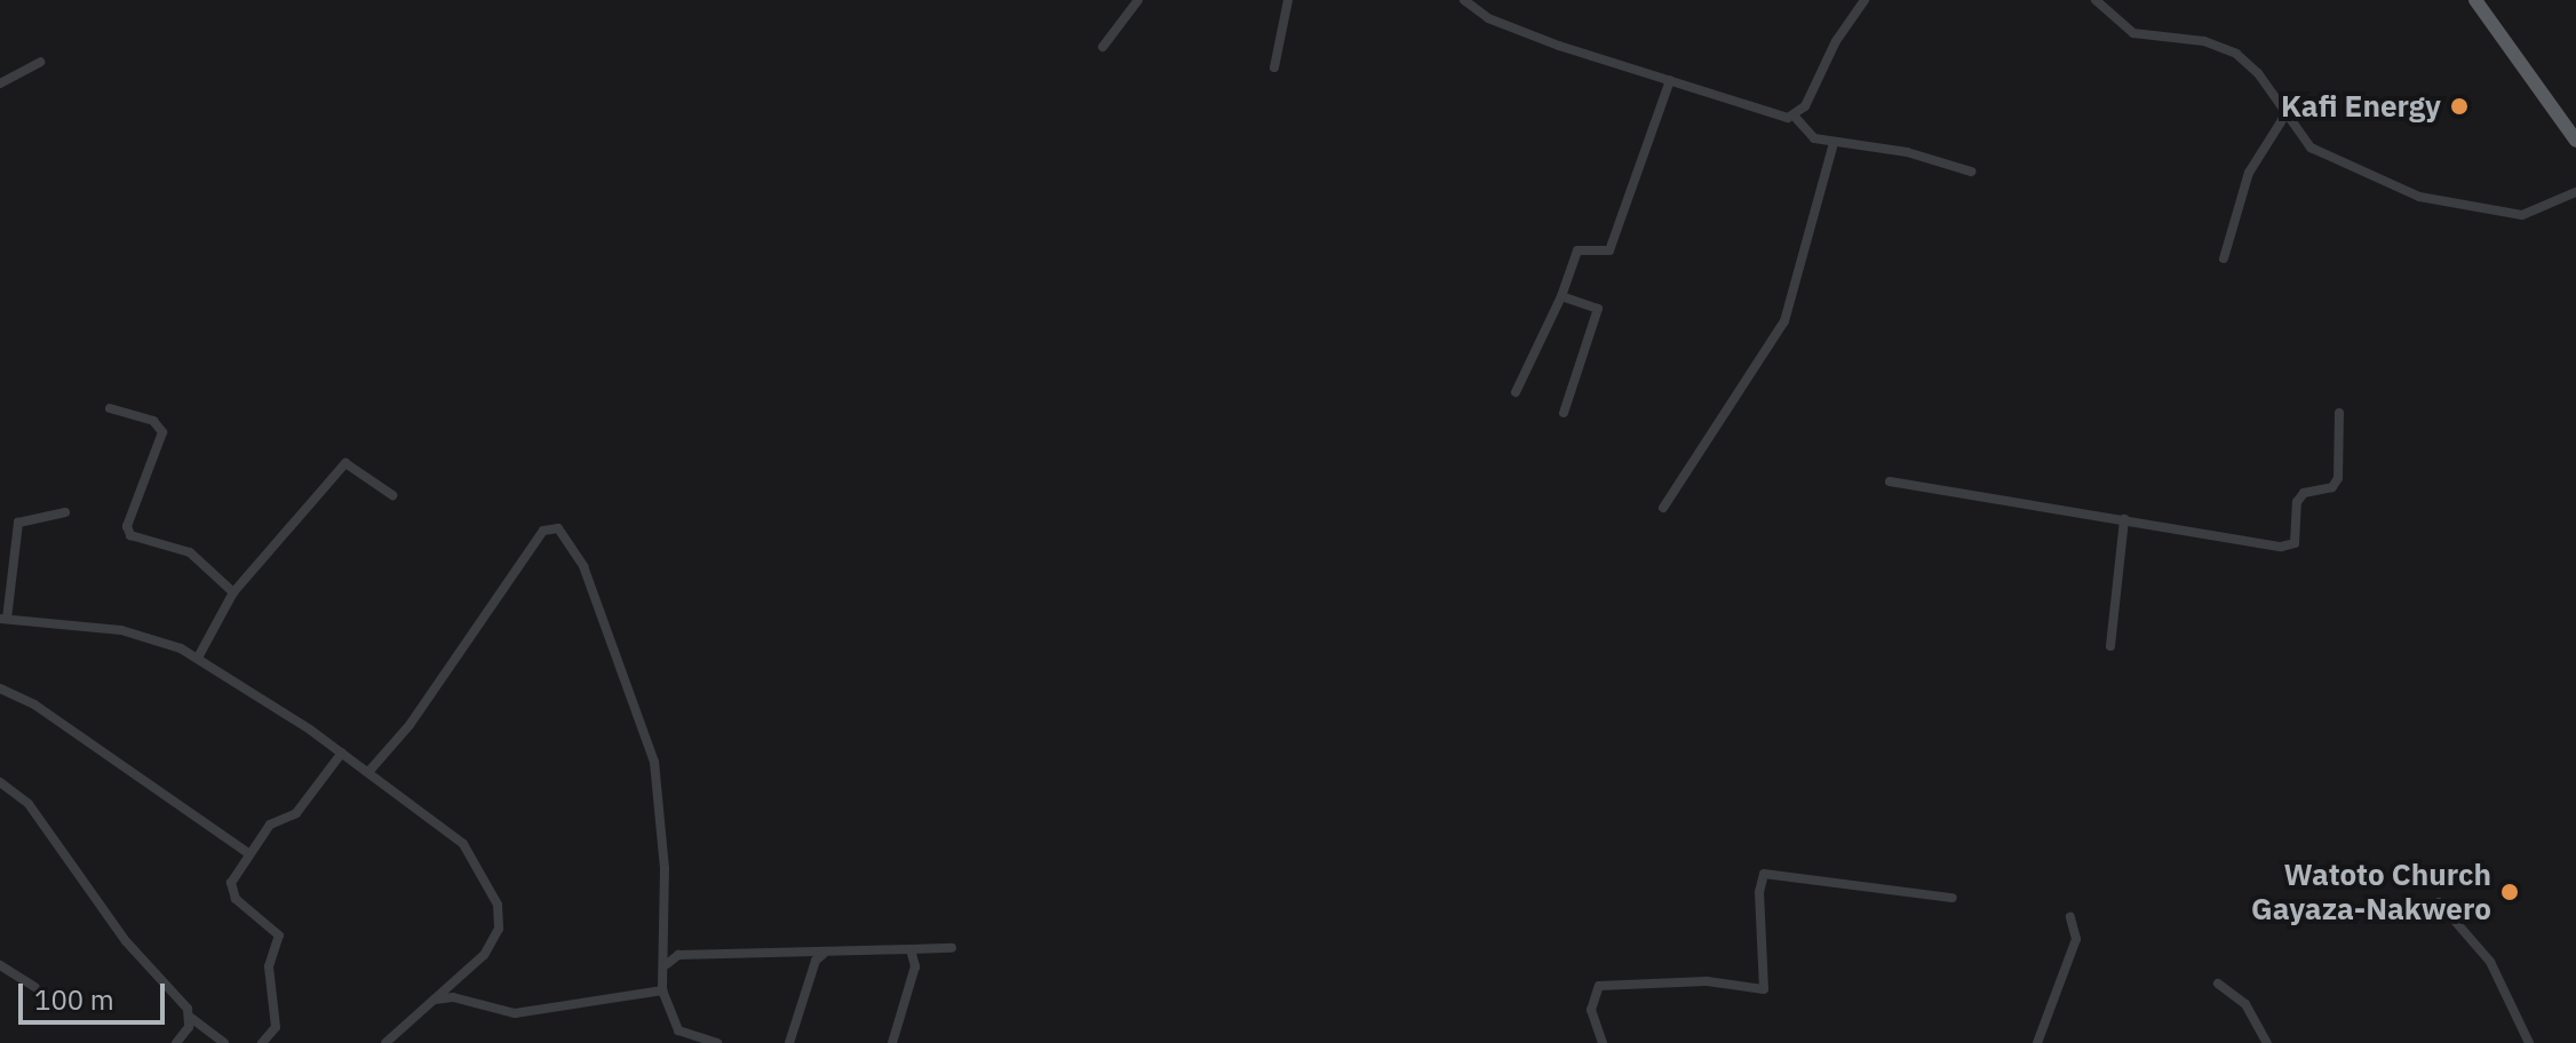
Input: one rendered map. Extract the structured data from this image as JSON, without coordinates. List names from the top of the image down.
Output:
{
  "places": ["Kafi Energy", "Watoto Church Gayaza-Nakwero"],
  "scale_bar": "100 m"
}
